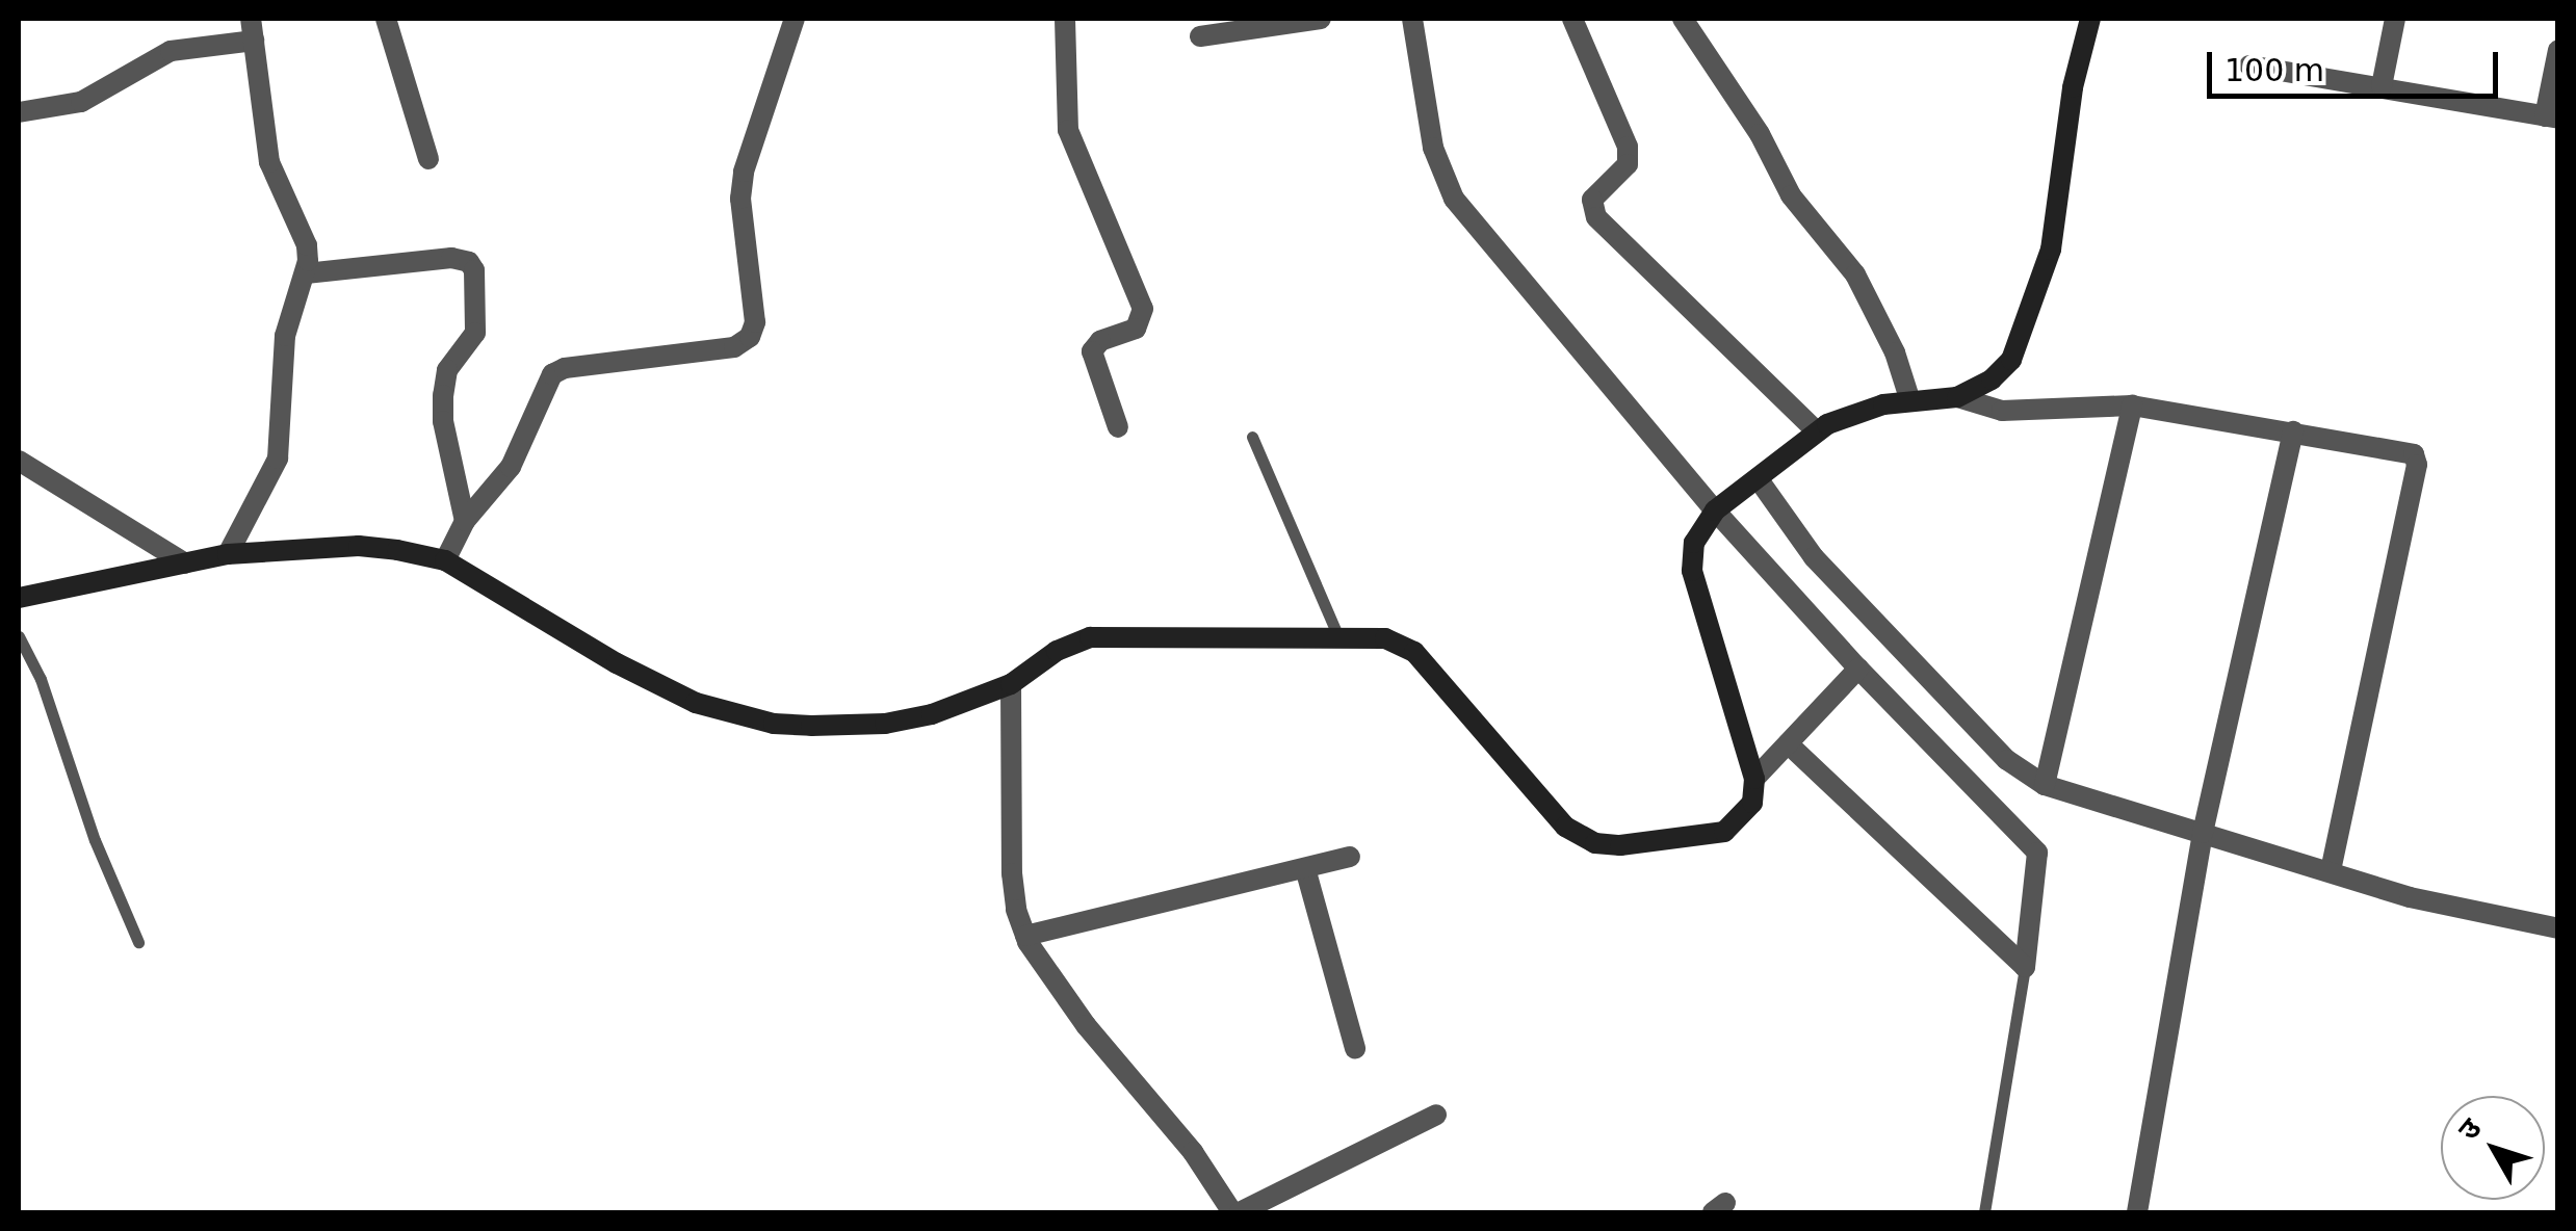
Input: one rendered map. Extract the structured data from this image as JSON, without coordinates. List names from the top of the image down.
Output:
{
  "scale_bar": "100 m",
  "north": "top left"
}
